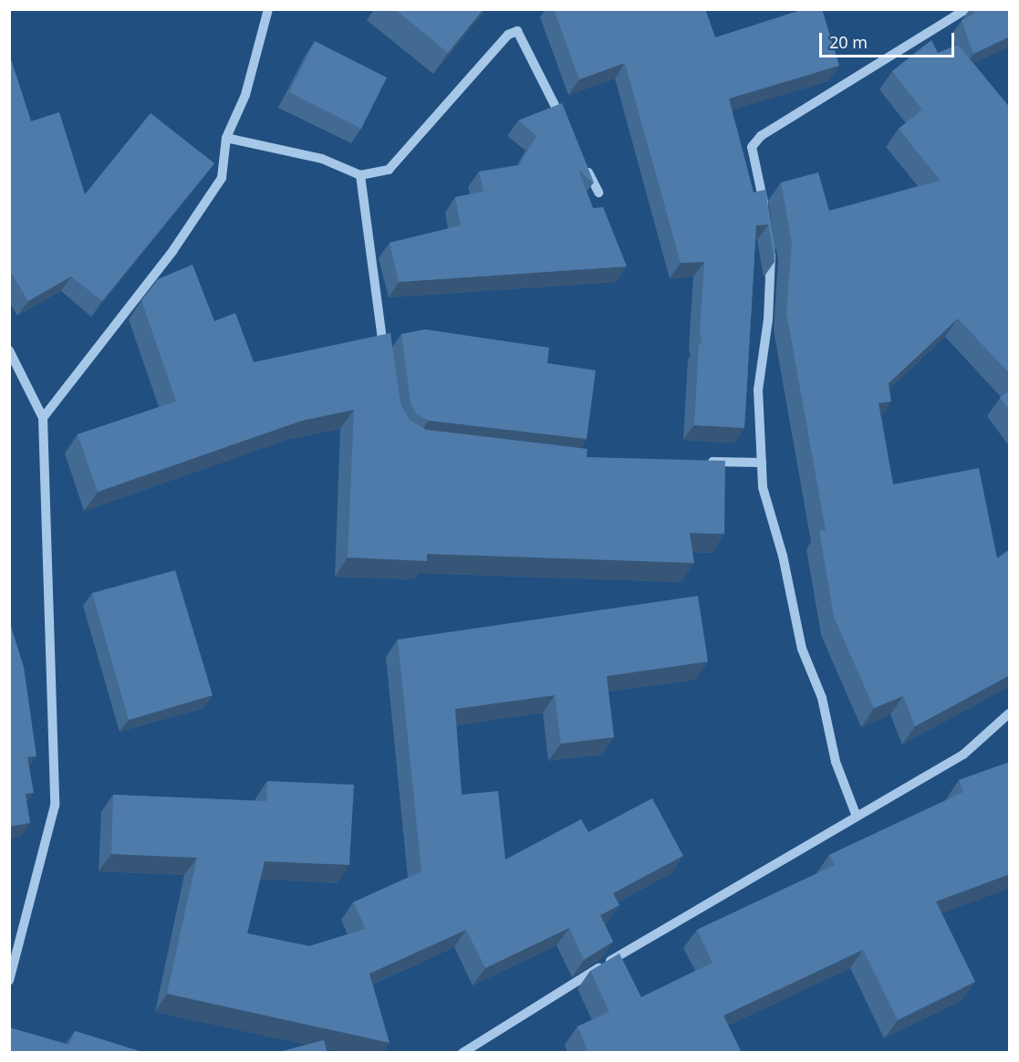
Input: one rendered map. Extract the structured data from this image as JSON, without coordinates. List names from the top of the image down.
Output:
{
  "scale_bar": "20 m"
}
